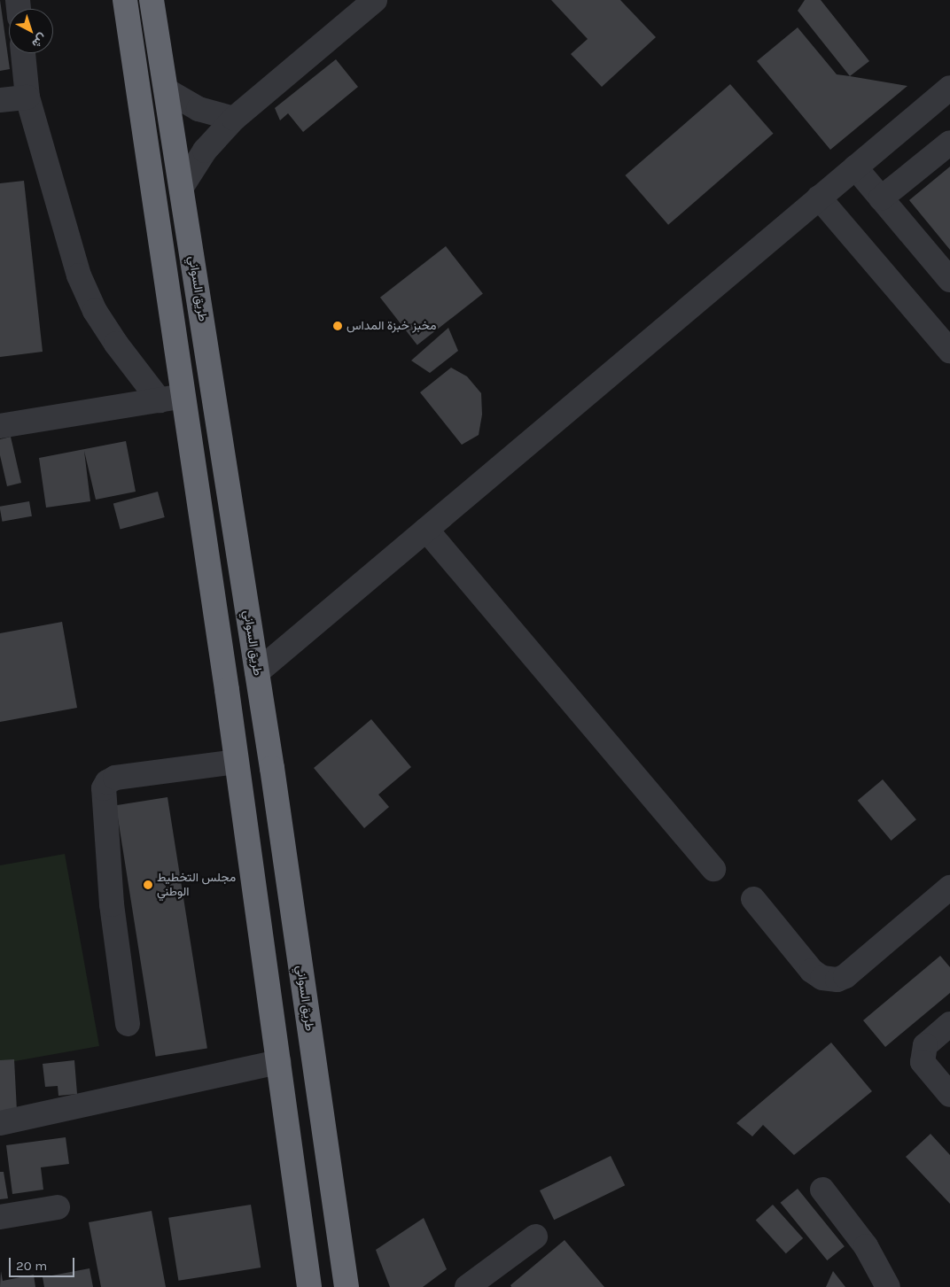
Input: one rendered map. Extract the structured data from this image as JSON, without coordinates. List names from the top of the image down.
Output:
{
  "streets": {
    "highway": ["طريق السواني"]
  },
  "places": ["مخبز خبزة المداس", "مجلس التخطيط الوطني"],
  "scale_bar": "20 m",
  "north": "bottom right"
}
